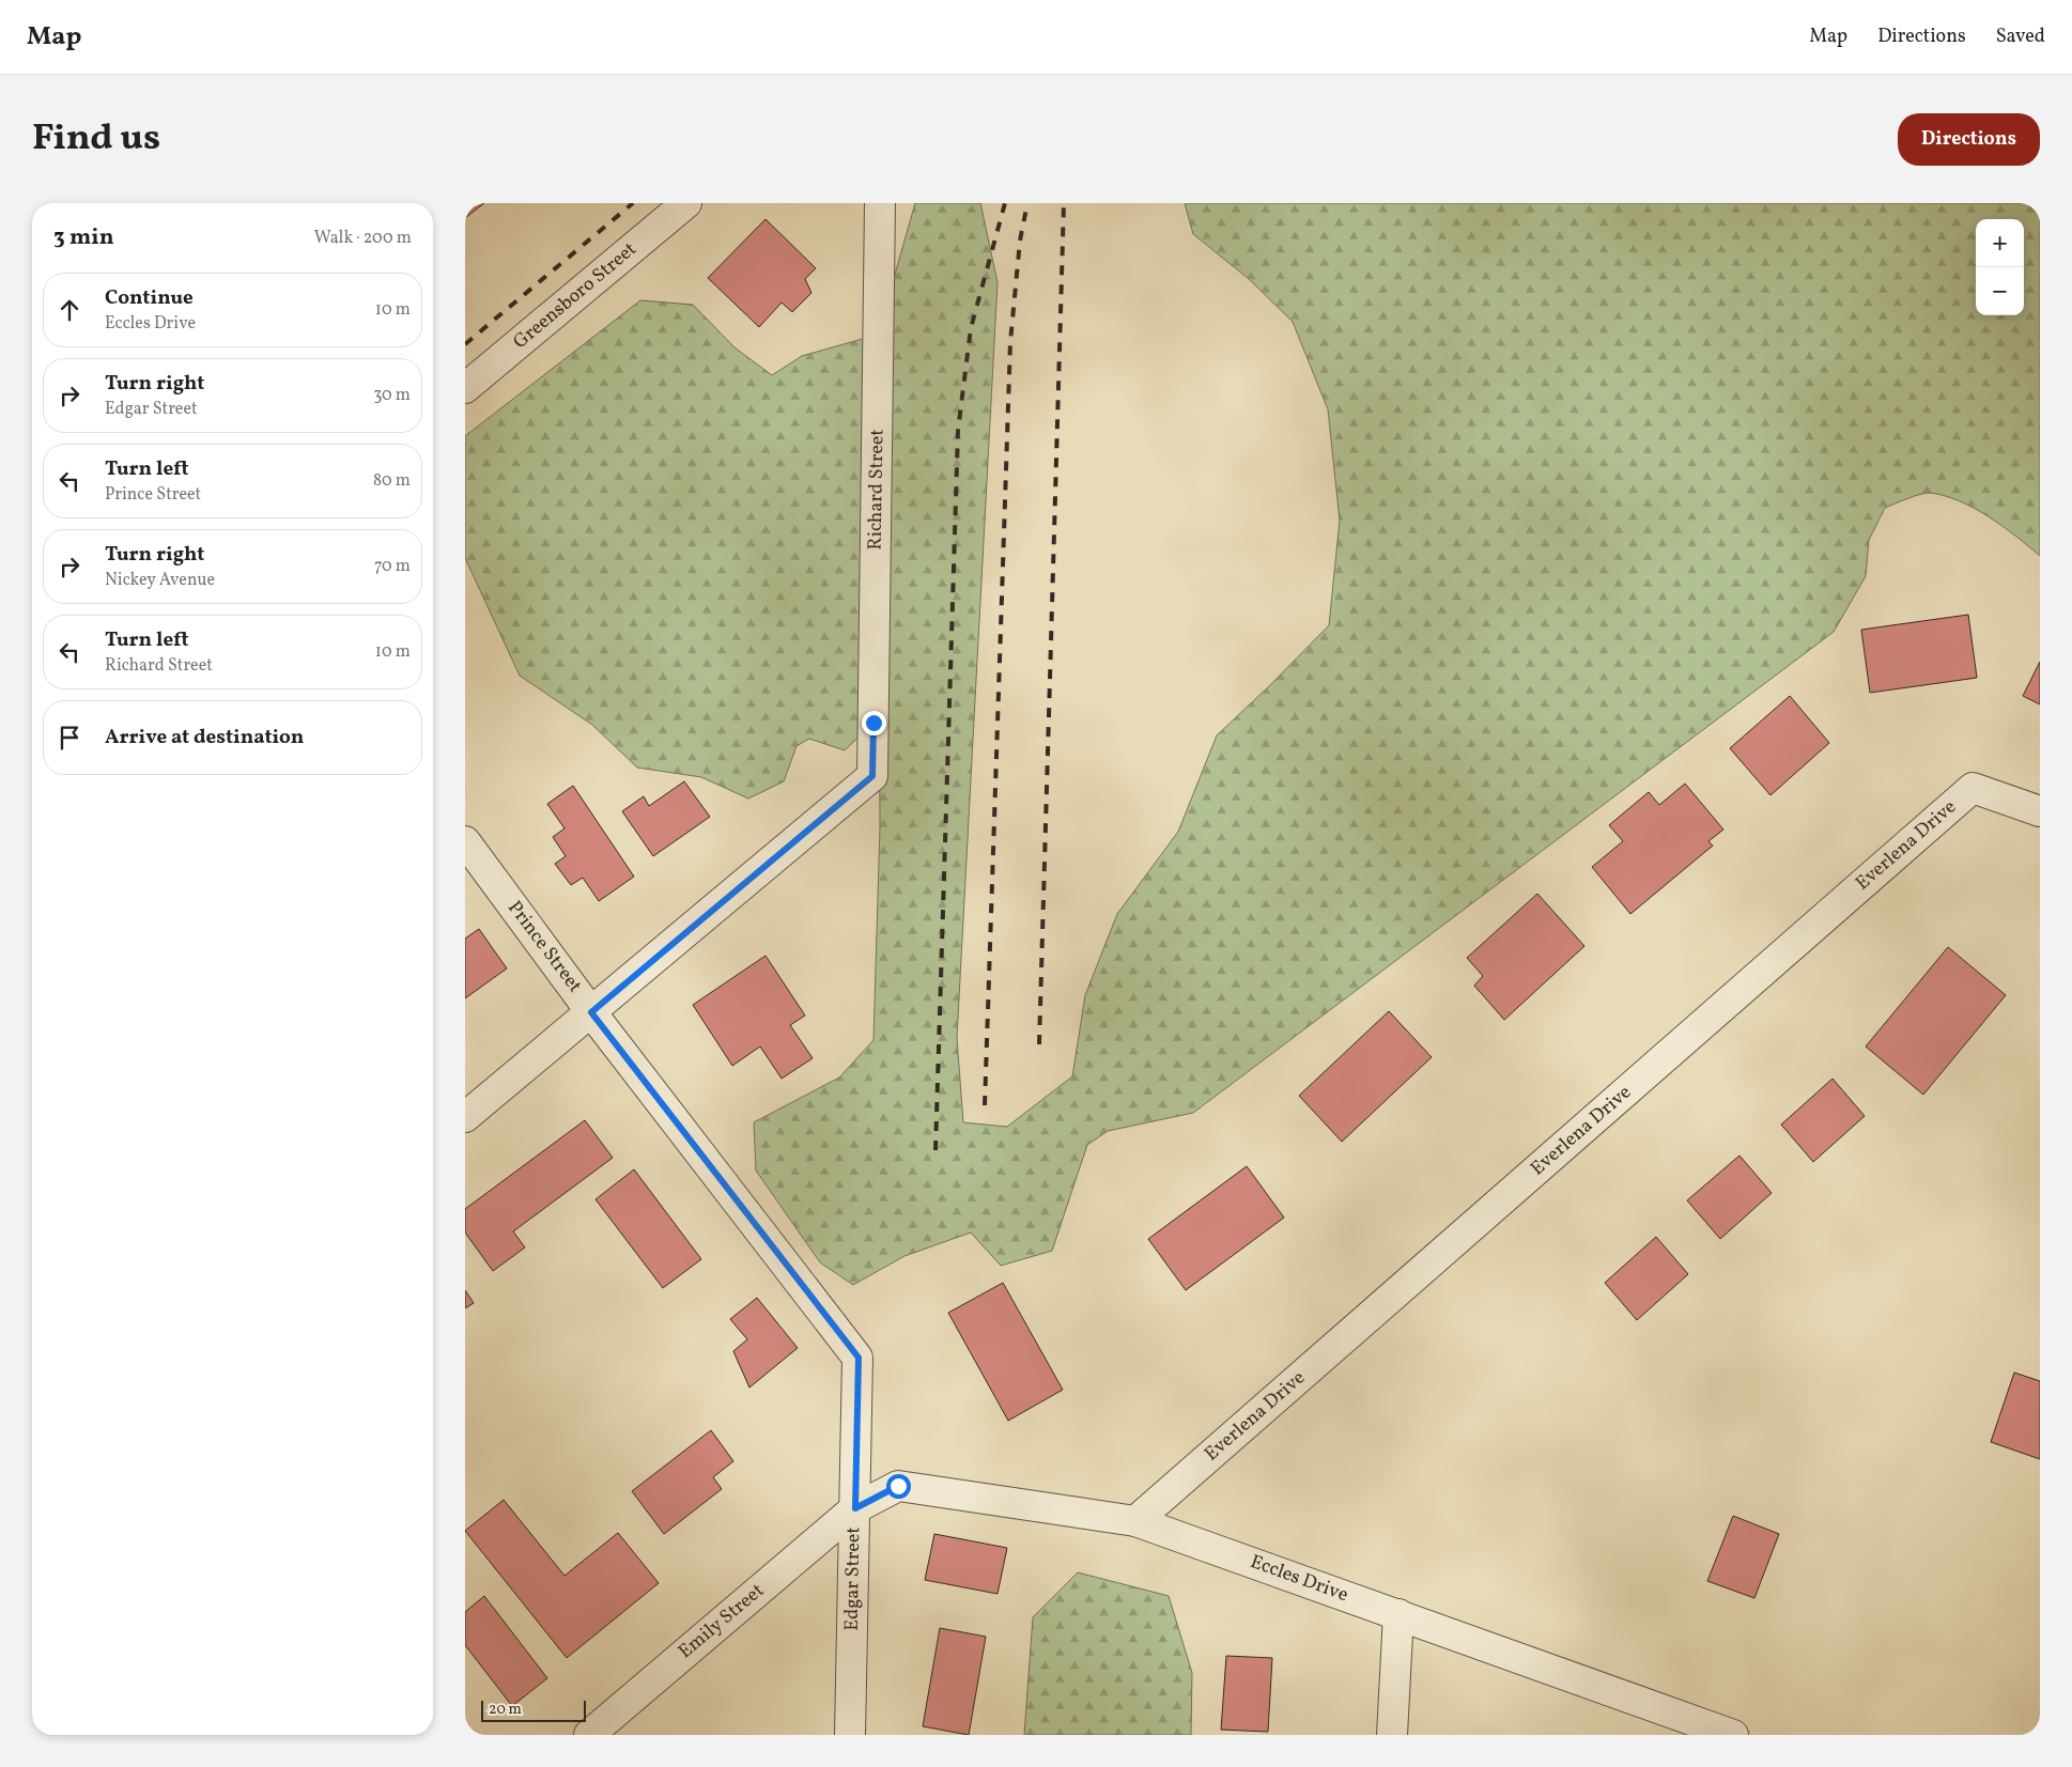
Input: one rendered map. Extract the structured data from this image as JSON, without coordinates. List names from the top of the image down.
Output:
{
  "streets": {
    "street": [
      "Greensboro Street",
      "Richard Street",
      "Everlena Drive",
      "Prince Street",
      "Edgar Street",
      "Eccles Drive",
      "Emily Street"
    ]
  },
  "crossings": [
    ["Richard Street", "Prince Street"],
    ["Everlena Drive", "Eccles Drive"],
    ["Prince Street", "Edgar Street"],
    ["Edgar Street", "Eccles Drive"],
    ["Edgar Street", "Emily Street"],
    ["Eccles Drive", "Emily Street"]
  ],
  "scale_bar": "20 m",
  "page": {
    "header": "Map",
    "nav": ["Map", "Directions", "Saved"],
    "title": "Find us",
    "buttons": "Directions",
    "heading": ["3 min", "Walk · 200 m"],
    "map_buttons": ["+", "−"],
    "list": [
      ["Continue", "Eccles Drive", "10 m"],
      ["Turn right", "Edgar Street", "30 m"],
      ["Turn left", "Prince Street", "80 m"],
      ["Turn right", "Nickey Avenue", "70 m"],
      ["Turn left", "Richard Street", "10 m"],
      "Arrive at destination"
    ],
    "scale": "20 m"
  }
}
